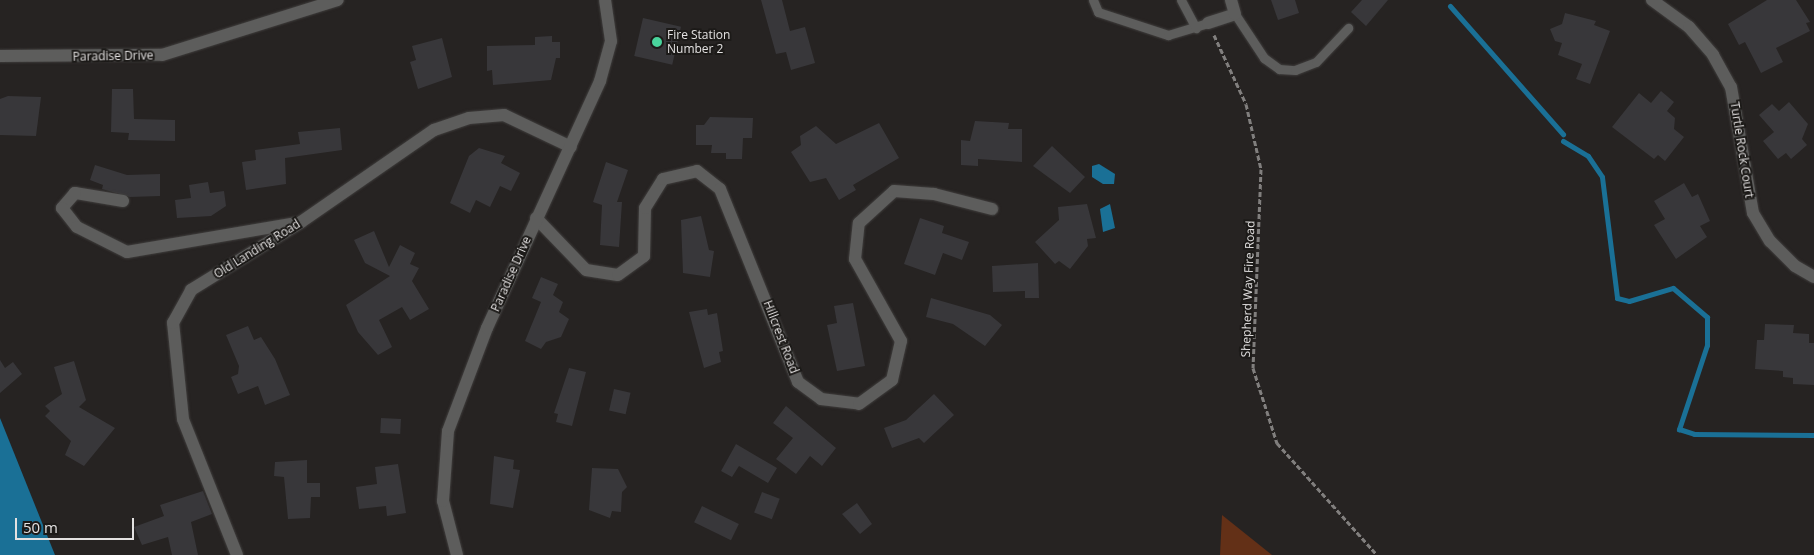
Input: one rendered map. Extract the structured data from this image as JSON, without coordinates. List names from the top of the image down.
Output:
{
  "streets": {
    "street": [
      "Paradise Drive",
      "Turtle Rock Court",
      "Old Landing Road",
      "Hillcrest Road"
    ],
    "path": ["Shepherd Way Fire Road"]
  },
  "crossings": [
    ["Paradise Drive", "Old Landing Road"],
    ["Paradise Drive", "Hillcrest Road"]
  ],
  "places": ["Fire Station Number 2"],
  "scale_bar": "50 m"
}
